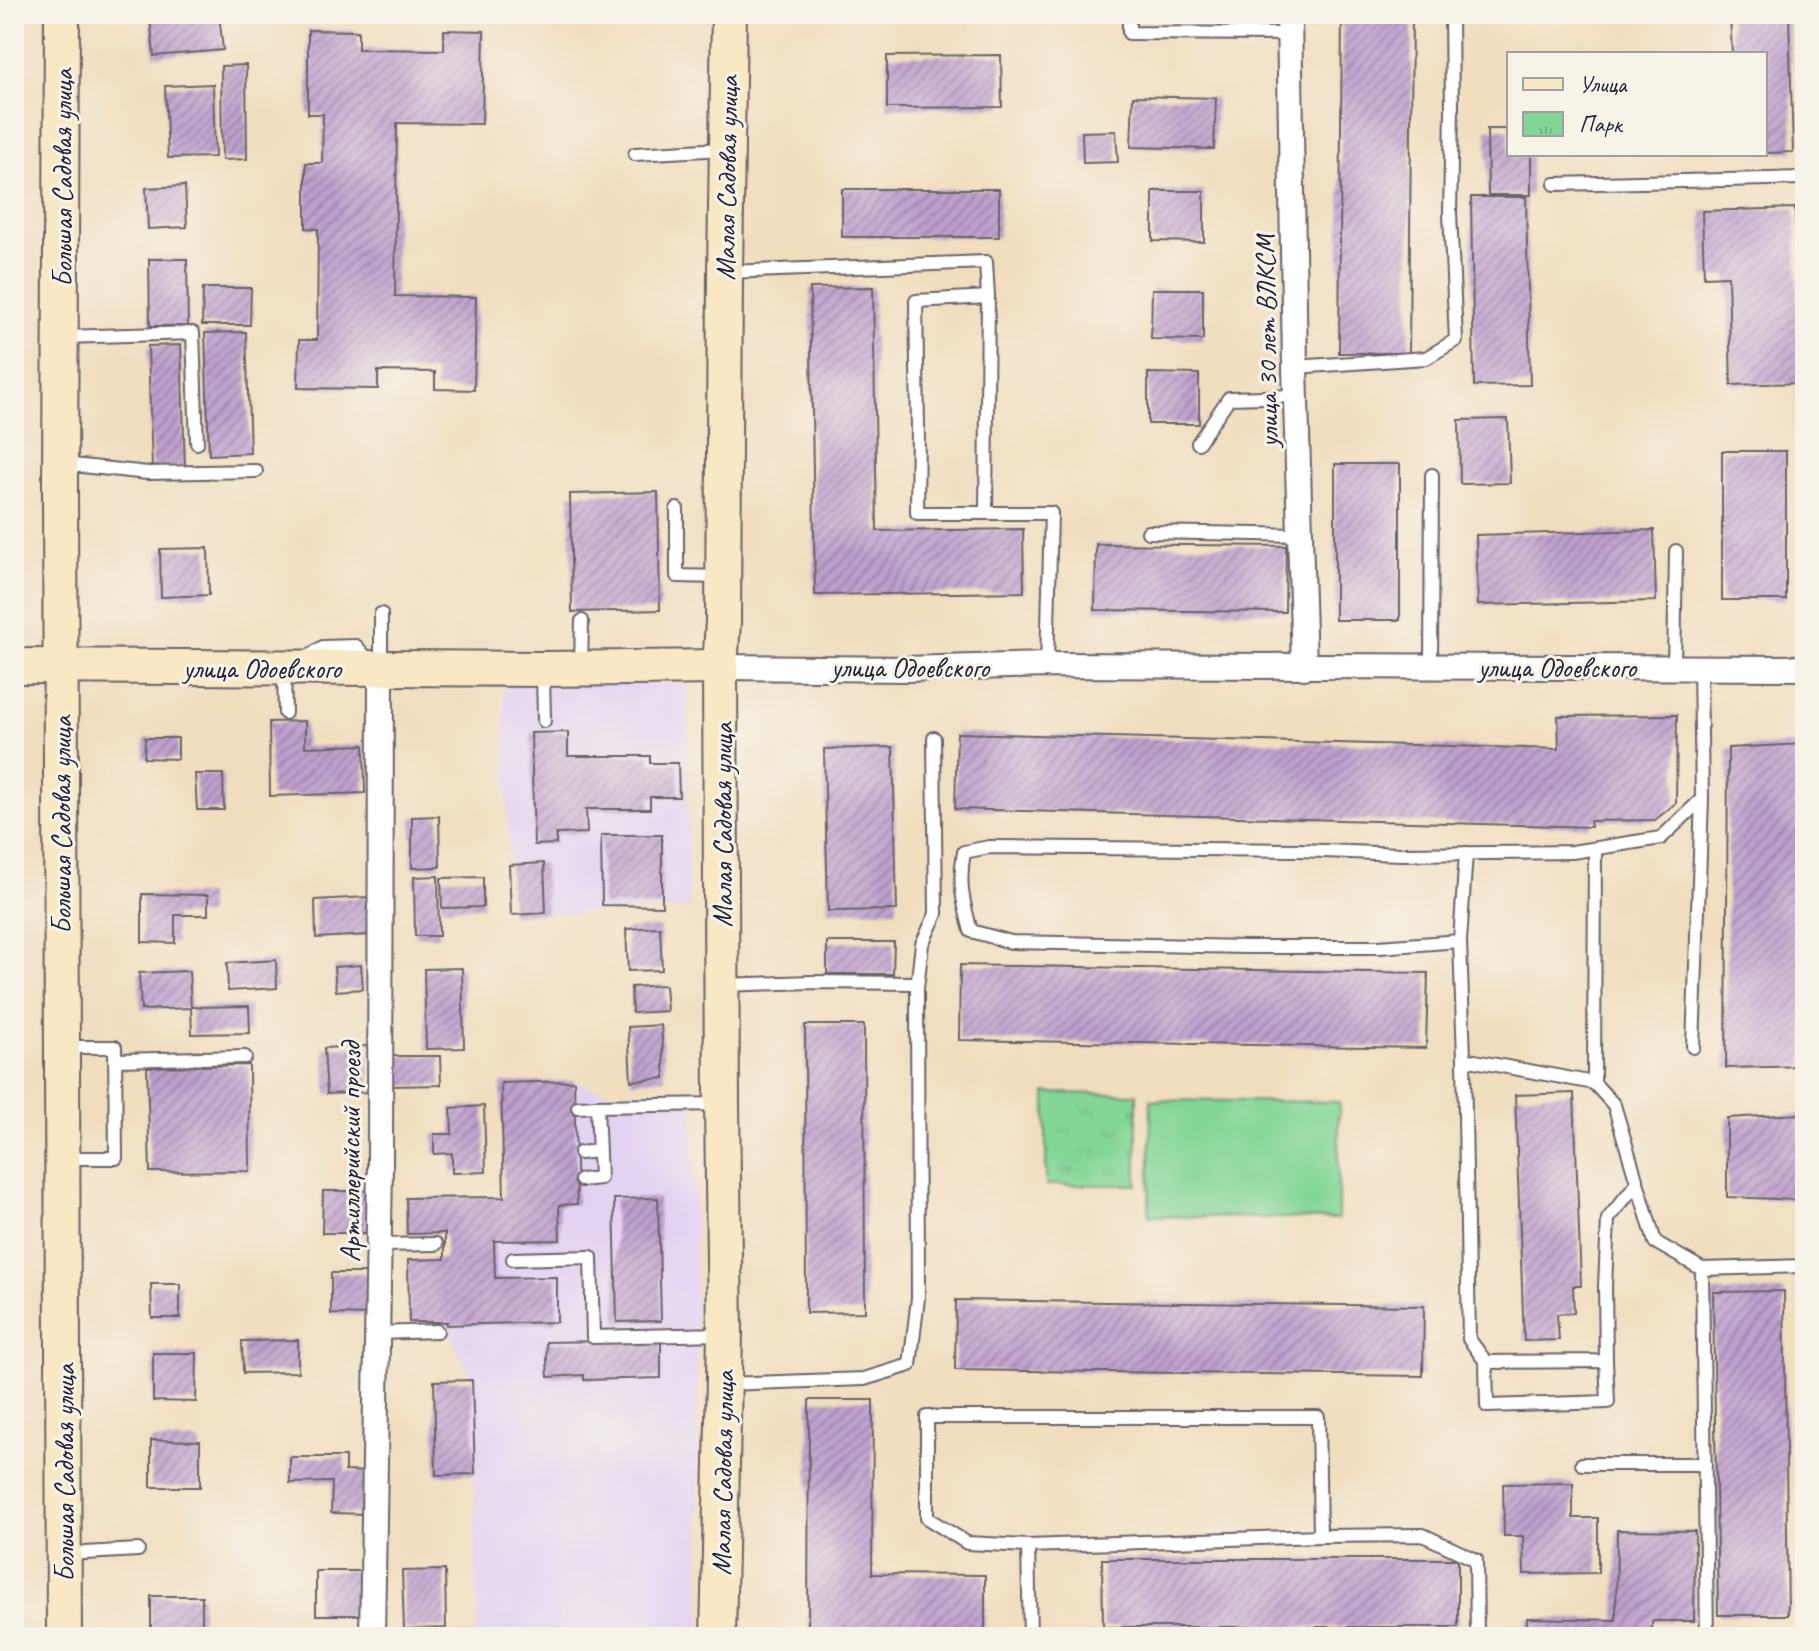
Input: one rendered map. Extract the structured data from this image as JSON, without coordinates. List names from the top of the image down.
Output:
{
  "streets": {
    "street": [
      "Большая Садовая улица",
      "Малая Садовая улица",
      "улица 30 лет ВЛКСМ",
      "улица Одоевского",
      "Артиллерийский проезд"
    ]
  },
  "crossings": [
    ["Большая Садовая улица", "улица Одоевского"],
    ["Малая Садовая улица", "улица Одоевского"],
    ["улица 30 лет ВЛКСМ", "улица Одоевского"],
    ["улица Одоевского", "Артиллерийский проезд"]
  ],
  "legend": ["Улица", "Парк"]
}
